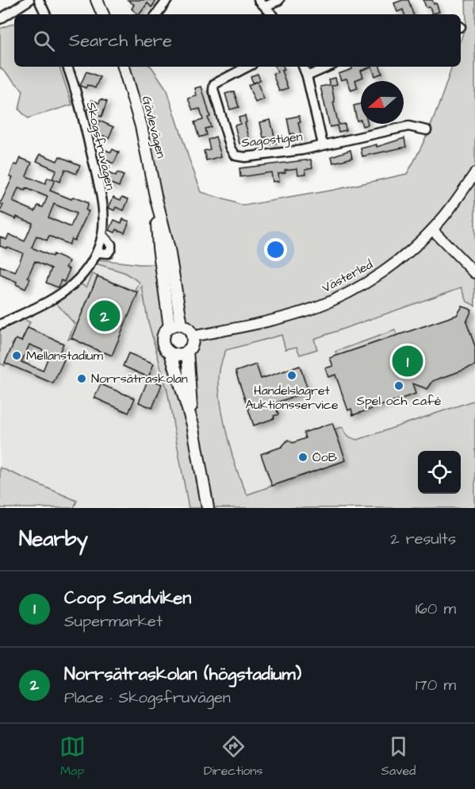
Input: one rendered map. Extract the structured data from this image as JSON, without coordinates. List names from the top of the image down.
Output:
{
  "streets": {
    "main road": ["Gävlevägen"],
    "street": ["Sagostigen", "Skogsfruvägen", "Västerled"]
  },
  "crossings": [
    ["Gävlevägen", "Västerled"]
  ],
  "places": [
    "Mellanstadium",
    "Handelslagret Auktionsservice",
    "Norrsätraskolan",
    "Spel och café",
    "ÖoB"
  ],
  "north": "left",
  "page": {
    "search": "Search here",
    "pins": ["2", "1"],
    "heading": ["Nearby", "2 results"],
    "list": [
      {
        "mark": "1",
        "name": "Coop Sandviken",
        "note": "Supermarket",
        "value": "160 m"
      },
      {
        "mark": "2",
        "name": "Norrsätraskolan (högstadium)",
        "note": "Place · Skogsfruvägen",
        "value": "170 m"
      }
    ],
    "nav": ["Map", "Directions", "Saved"]
  }
}
